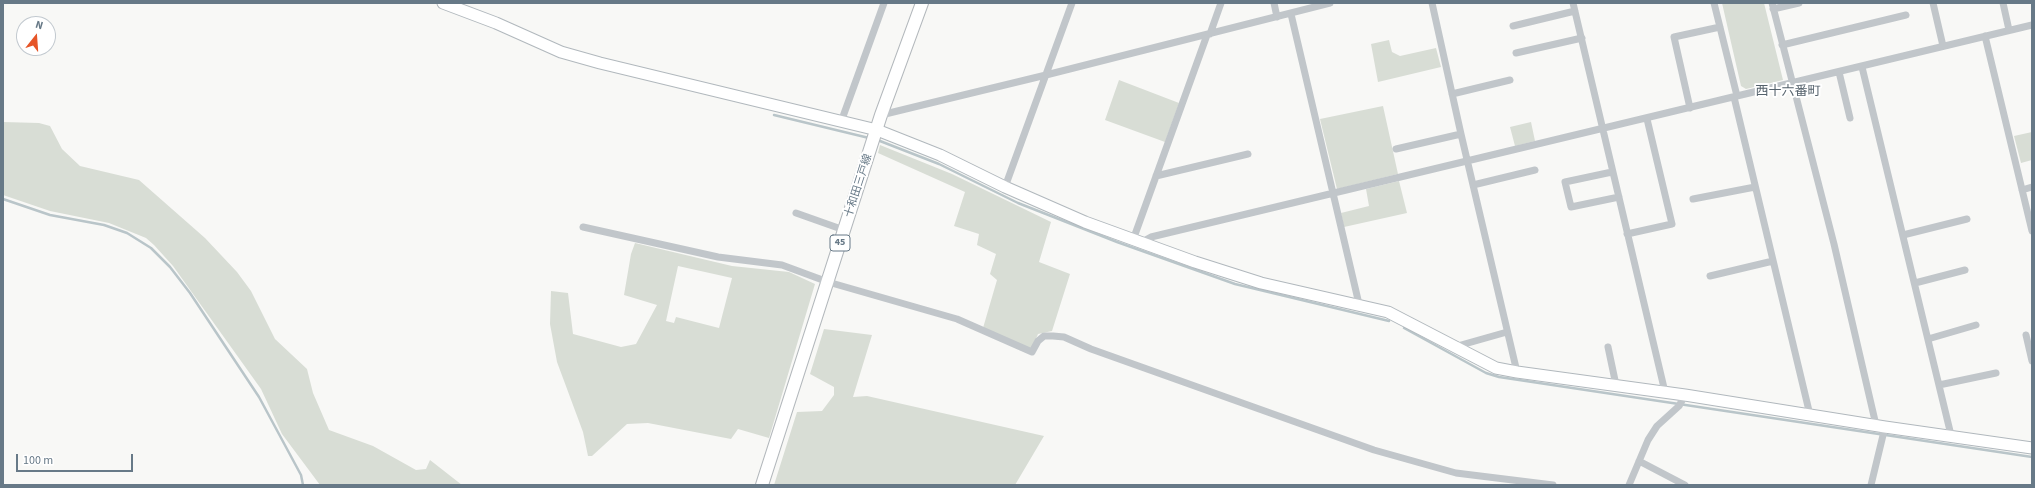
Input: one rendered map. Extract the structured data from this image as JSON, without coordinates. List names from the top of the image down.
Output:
{
  "streets": {
    "main road": ["十和田三戸線", "45"]
  },
  "districts": ["西十六番町"],
  "scale_bar": "100 m",
  "north": "top"
}
